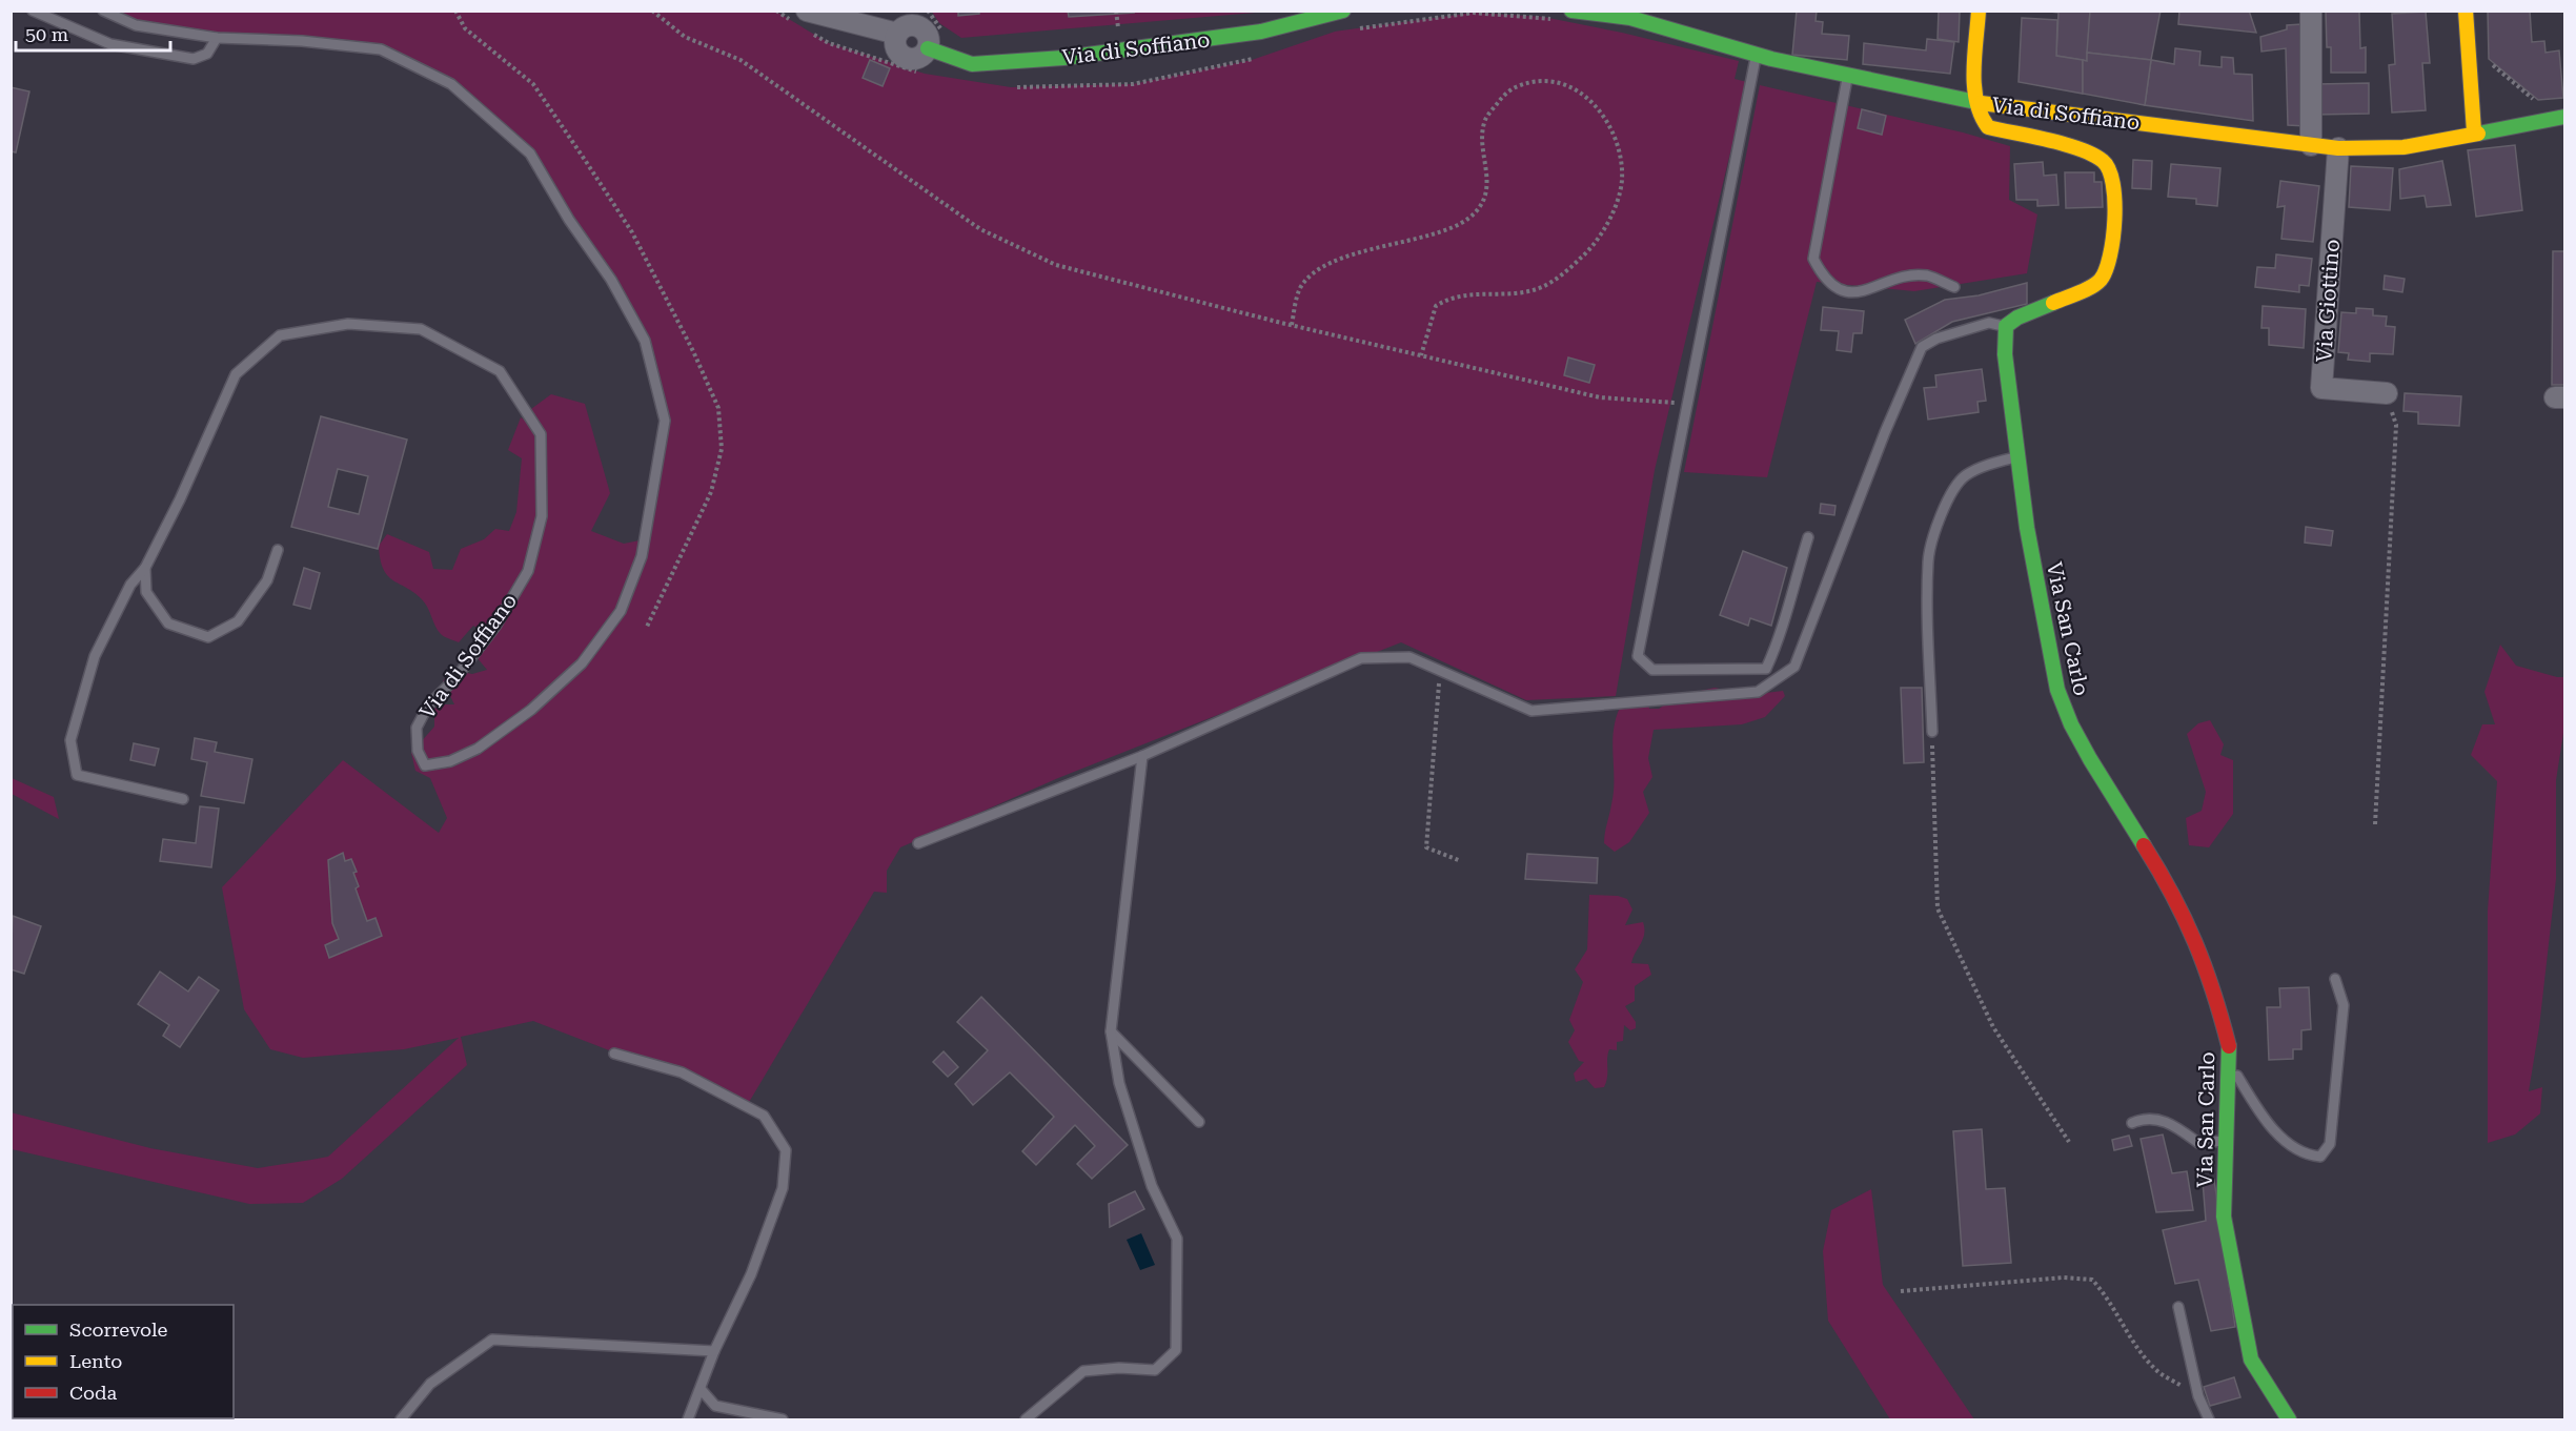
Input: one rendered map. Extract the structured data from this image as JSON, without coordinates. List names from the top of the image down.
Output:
{
  "streets": {
    "street": ["Via di Soffiano", "Via Giottino", "Via San Carlo"]
  },
  "crossings": [
    ["Via di Soffiano", "Via Giottino"]
  ],
  "legend": ["Scorrevole", "Lento", "Coda"],
  "scale_bar": "50 m"
}
